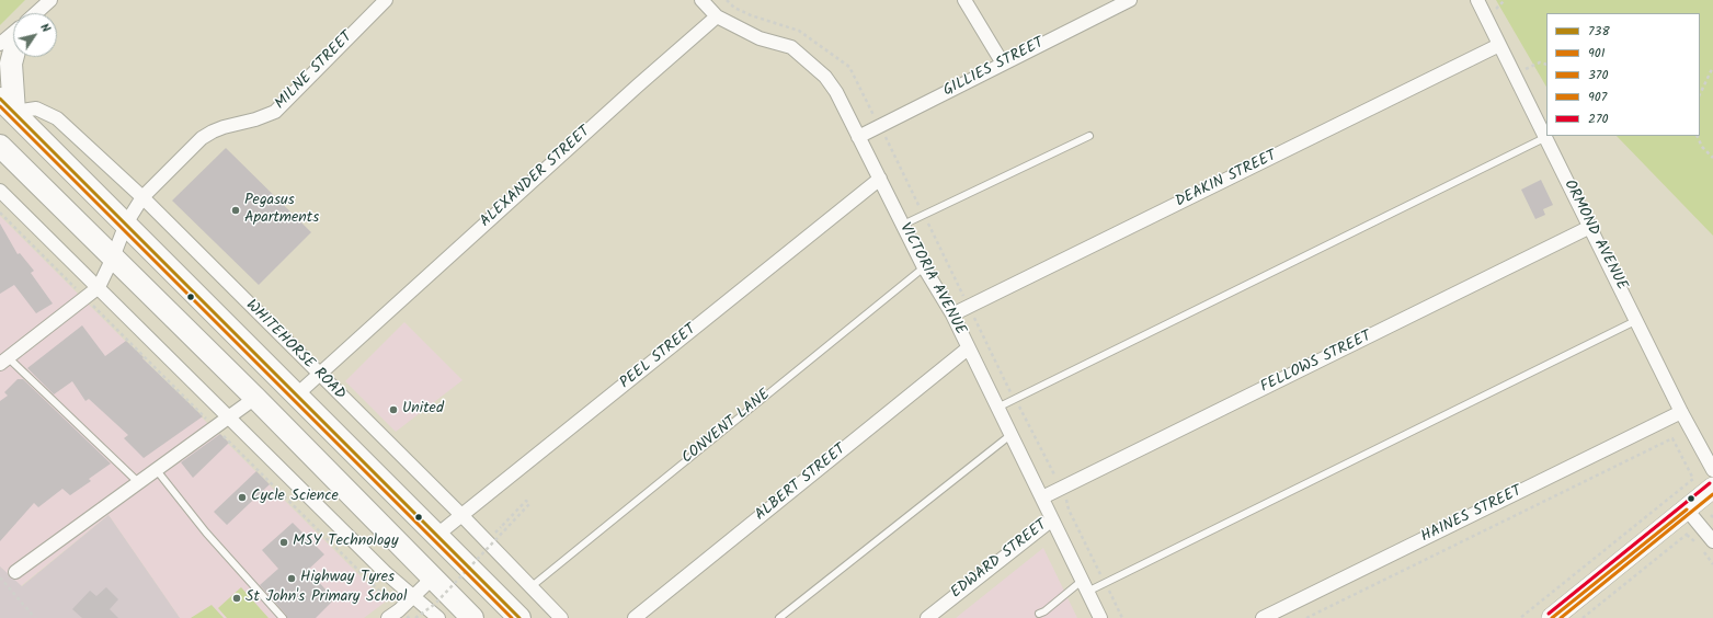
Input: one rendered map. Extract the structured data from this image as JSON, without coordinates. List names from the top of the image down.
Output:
{
  "streets": {
    "highway": ["WHITEHORSE ROAD"],
    "street": [
      "GILLIES STREET",
      "MILNE STREET",
      "ALEXANDER STREET",
      "DEAKIN STREET",
      "ORMOND AVENUE",
      "VICTORIA AVENUE",
      "PEEL STREET",
      "FELLOWS STREET",
      "ALBERT STREET",
      "HAINES STREET",
      "EDWARD STREET"
    ],
    "lane": ["CONVENT LANE"]
  },
  "crossings": [
    ["GILLIES STREET", "VICTORIA AVENUE"],
    ["MILNE STREET", "WHITEHORSE ROAD"],
    ["ALEXANDER STREET", "VICTORIA AVENUE"],
    ["ALEXANDER STREET", "WHITEHORSE ROAD"],
    ["DEAKIN STREET", "ORMOND AVENUE"],
    ["DEAKIN STREET", "VICTORIA AVENUE"],
    ["ORMOND AVENUE", "FELLOWS STREET"],
    ["ORMOND AVENUE", "HAINES STREET"],
    ["VICTORIA AVENUE", "PEEL STREET"],
    ["VICTORIA AVENUE", "FELLOWS STREET"],
    ["VICTORIA AVENUE", "CONVENT LANE"],
    ["VICTORIA AVENUE", "ALBERT STREET"],
    ["VICTORIA AVENUE", "EDWARD STREET"],
    ["WHITEHORSE ROAD", "PEEL STREET"],
    ["WHITEHORSE ROAD", "CONVENT LANE"]
  ],
  "places": [
    "Pegasus Apartments",
    "United",
    "Cycle Science",
    "MSY Technology",
    "Highway Tyres",
    "St John's Primary School"
  ],
  "lines": [
    "transit line 738",
    "transit line 901",
    "transit line 270",
    "transit line 907",
    "transit line 370"
  ],
  "legend": [
    "738",
    "901",
    "370",
    "907",
    "270"
  ],
  "north": "top right"
}
